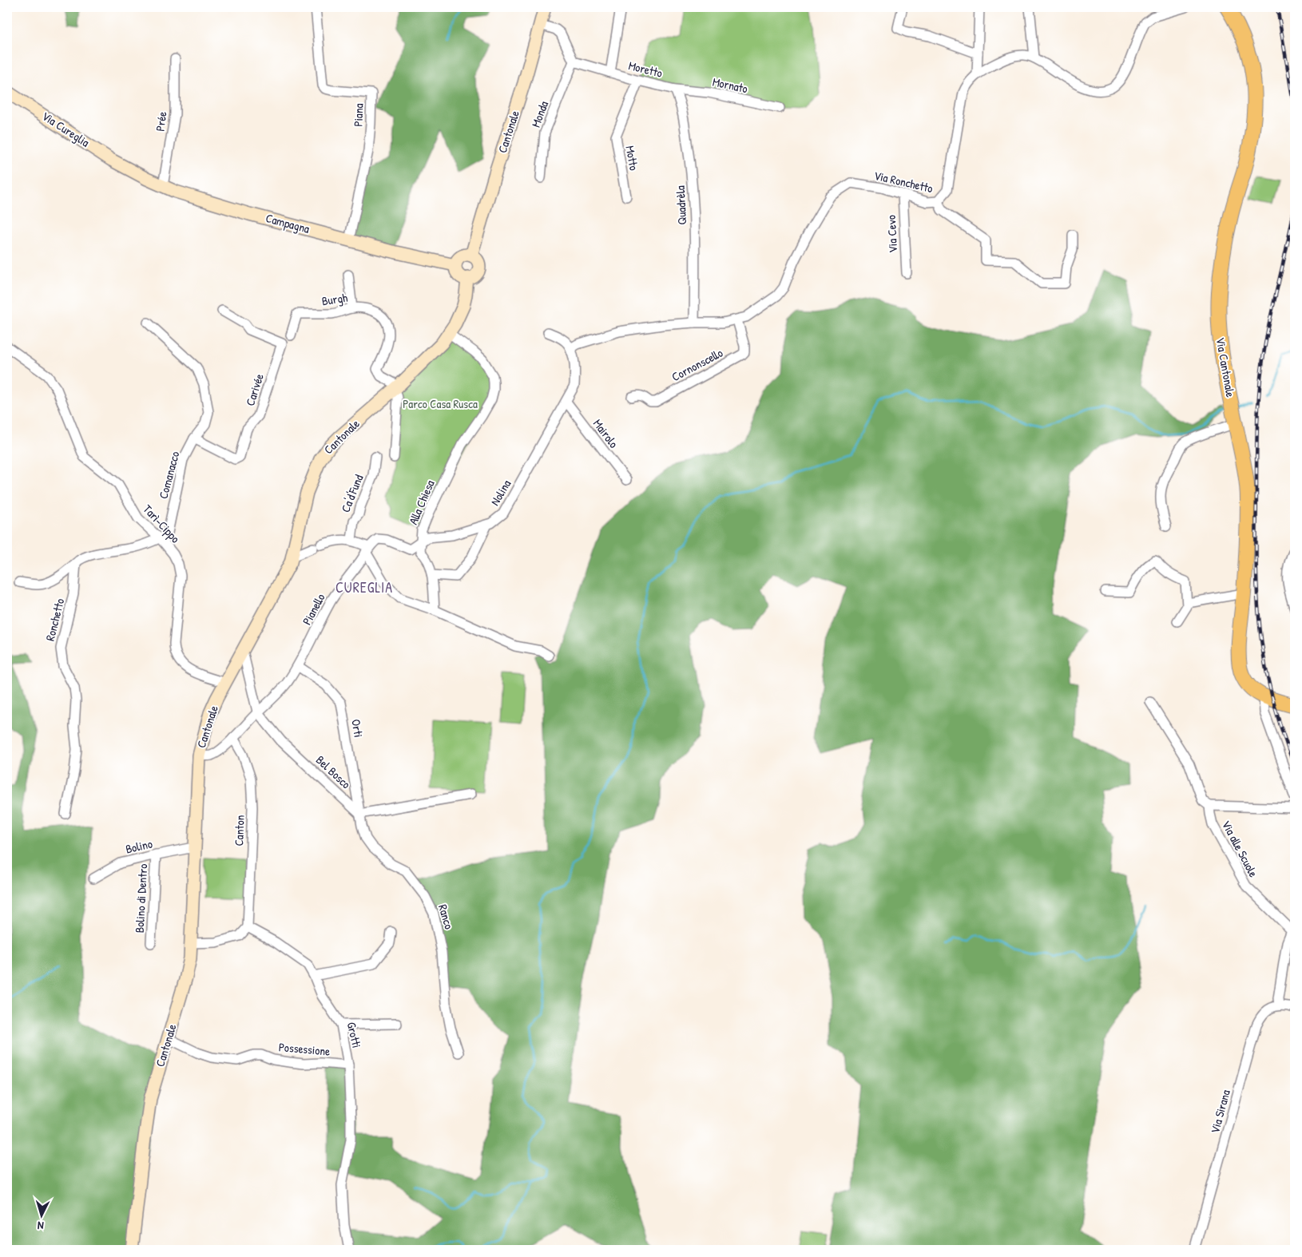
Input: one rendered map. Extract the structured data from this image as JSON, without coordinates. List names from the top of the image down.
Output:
{
  "streets": {
    "main road": ["Via Cantonale"],
    "street": [
      "Moretto",
      "Mornato",
      "Monda",
      "Piana",
      "Prée",
      "Via Cureglia",
      "Cantonale",
      "Motto",
      "Via Ronchetto",
      "Quadrèla",
      "Campagna",
      "Via Cevo",
      "Burgh",
      "Cornonscello",
      "Carivée",
      "Mairolo",
      "Comanacco",
      "Nolina",
      "Ca'd'Fund",
      "Alla Chiesa",
      "Tarì-Cippo",
      "Pianello",
      "Ronchetto",
      "Orti",
      "Bel Bosco",
      "Canton",
      "Bolino",
      "Via alle Scuole",
      "Bolino di Dentro",
      "Ranco",
      "Grotti",
      "Possessione",
      "Via Sirana"
    ]
  },
  "crossings": [
    ["Moretto", "Mornato"],
    ["Moretto", "Monda"],
    ["Moretto", "Motto"],
    ["Moretto", "Quadrèla"],
    ["Mornato", "Quadrèla"],
    ["Piana", "Campagna"],
    ["Prée", "Campagna"],
    ["Via Cureglia", "Campagna"],
    ["Cantonale", "Campagna"],
    ["Cantonale", "Burgh"],
    ["Cantonale", "Alla Chiesa"],
    ["Cantonale", "Tarì-Cippo"],
    ["Cantonale", "Pianello"],
    ["Cantonale", "Bel Bosco"],
    ["Cantonale", "Bolino"],
    ["Cantonale", "Possessione"],
    ["Via Ronchetto", "Via Cevo"],
    ["Via Ronchetto", "Cornonscello"],
    ["Carivée", "Comanacco"],
    ["Mairolo", "Nolina"],
    ["Comanacco", "Tarì-Cippo"],
    ["Nolina", "Alla Chiesa"],
    ["Nolina", "Pianello"],
    ["Pianello", "Orti"],
    ["Pianello", "Bel Bosco"],
    ["Pianello", "Canton"],
    ["Orti", "Bel Bosco"],
    ["Orti", "Ranco"],
    ["Bel Bosco", "Ranco"],
    ["Canton", "Grotti"],
    ["Bolino", "Bolino di Dentro"],
    ["Grotti", "Possessione"]
  ],
  "districts": ["CUREGLIA"],
  "parks": ["Parco Casa Rusca"],
  "north": "bottom"
}
